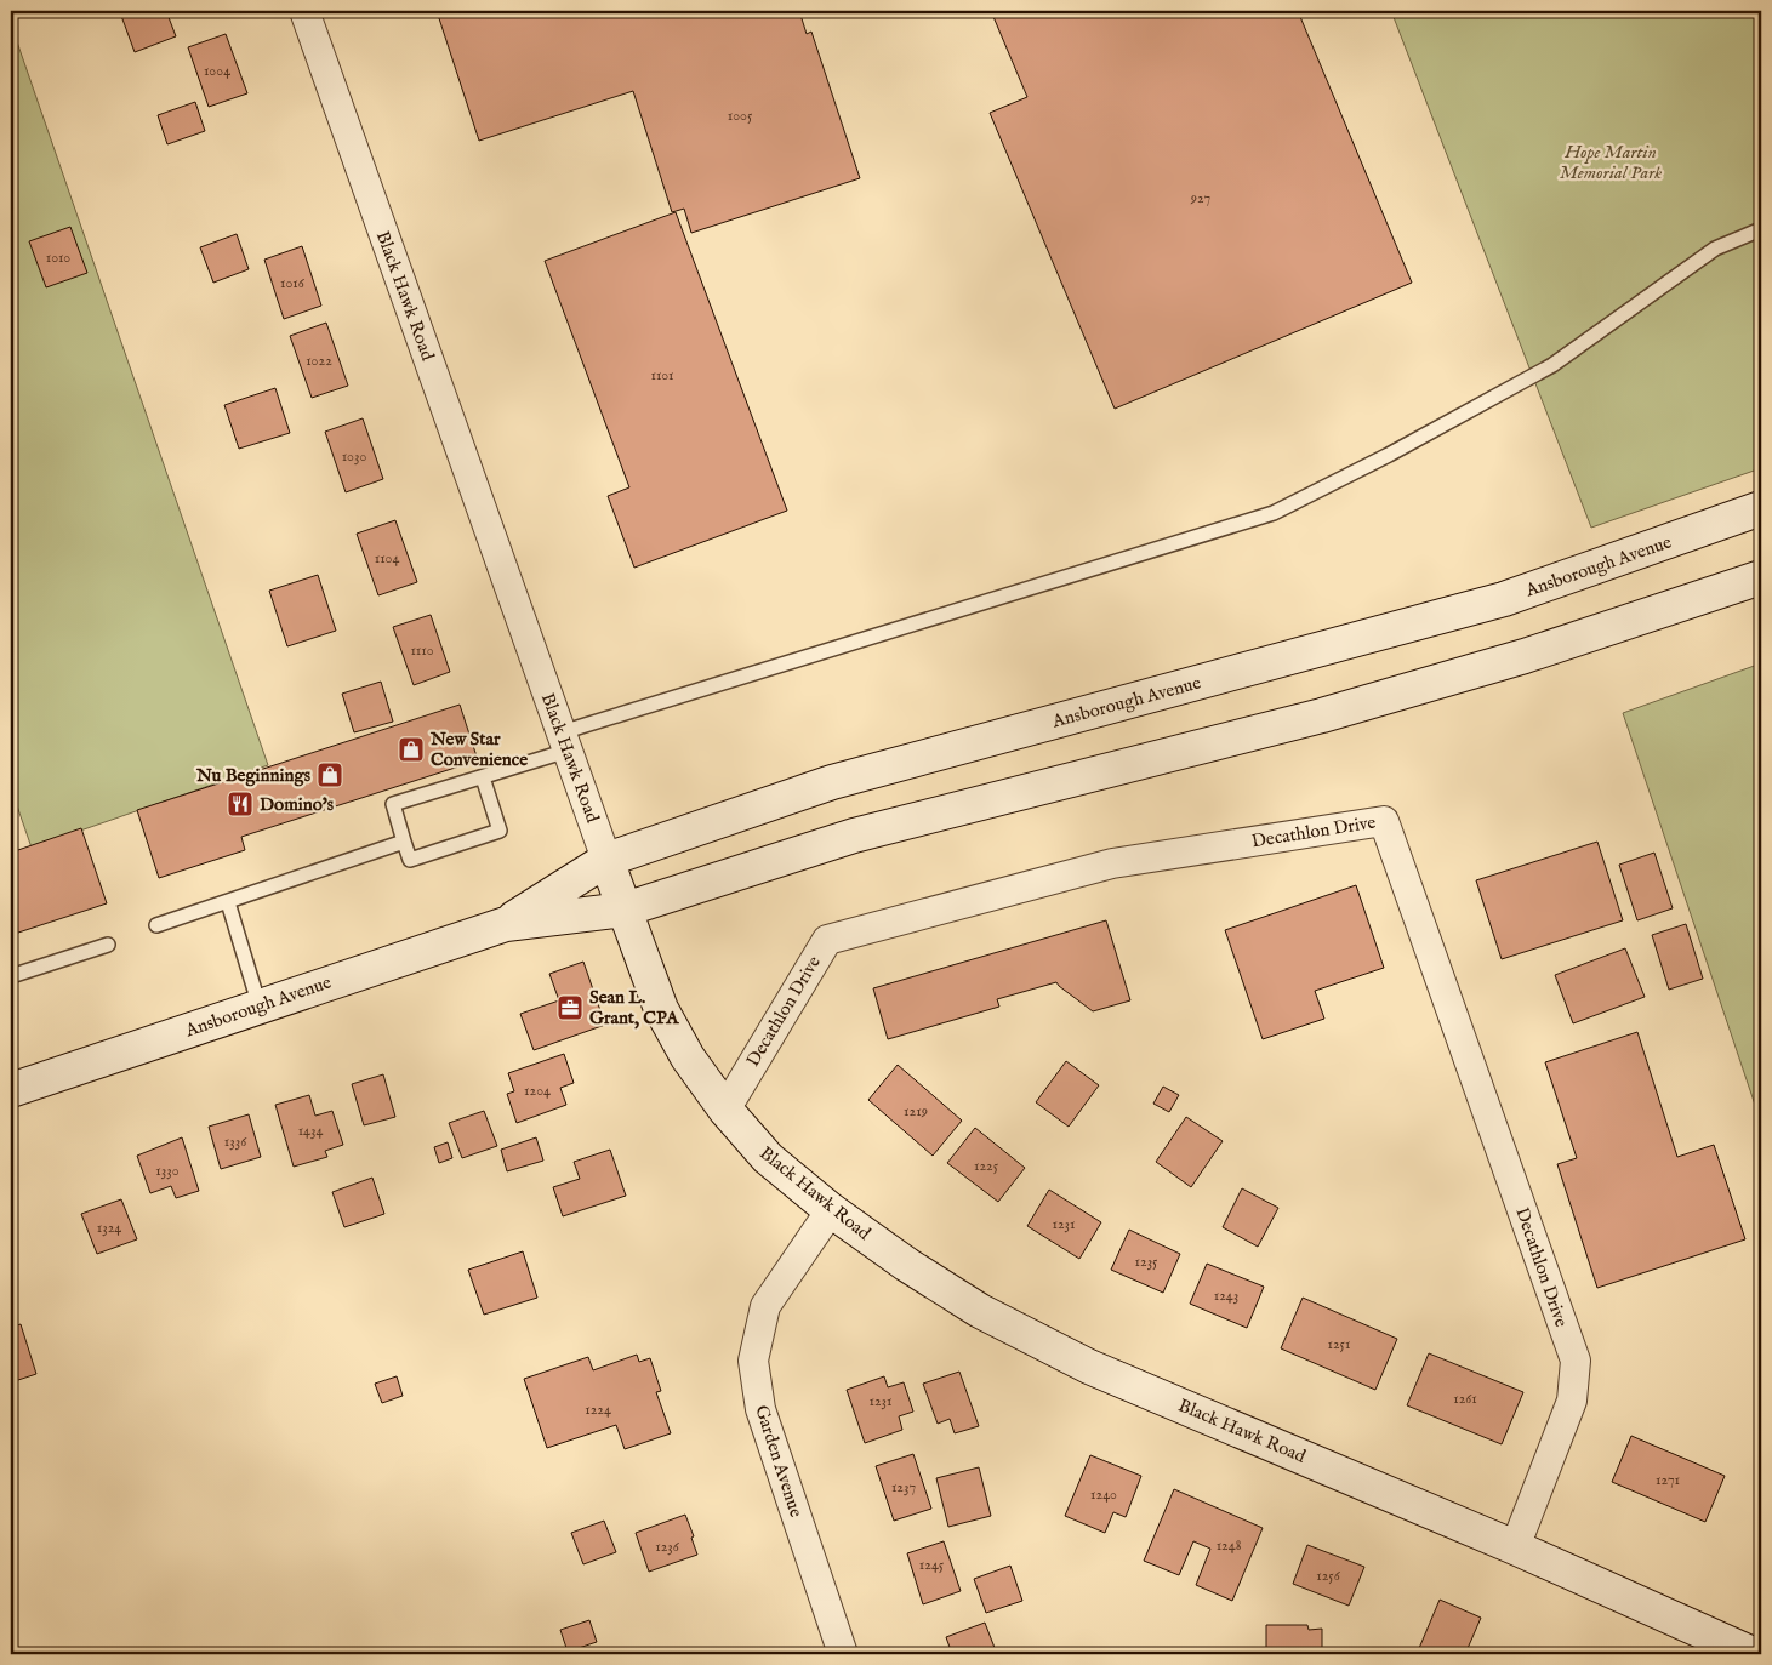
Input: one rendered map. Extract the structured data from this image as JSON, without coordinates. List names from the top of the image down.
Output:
{
  "streets": {
    "main road": ["Black Hawk Road", "Ansborough Avenue"],
    "street": ["Decathlon Drive", "Garden Avenue"]
  },
  "crossings": [
    ["Black Hawk Road", "Ansborough Avenue"],
    ["Black Hawk Road", "Decathlon Drive"],
    ["Black Hawk Road", "Garden Avenue"]
  ],
  "parks": ["Hope Martin Memorial Park"],
  "places": {
    "shop": ["New Star Convenience", "Nu Beginnings"],
    "restaurant": ["Domino's"],
    "office": ["Sean L. Grant, CPA"]
  },
  "house_numbers": [
    "1004",
    "1005",
    "927",
    "1010",
    "1016",
    "1022",
    "1101",
    "1030",
    "1104",
    "1110",
    "1204",
    "1219",
    "1434",
    "1336",
    "1225",
    "1330",
    "1231",
    "1324",
    "1235",
    "1243",
    "1251",
    "1261",
    "1231",
    "1224",
    "1271",
    "1237",
    "1240",
    "1248",
    "1236",
    "1245",
    "1256"
  ]
}
